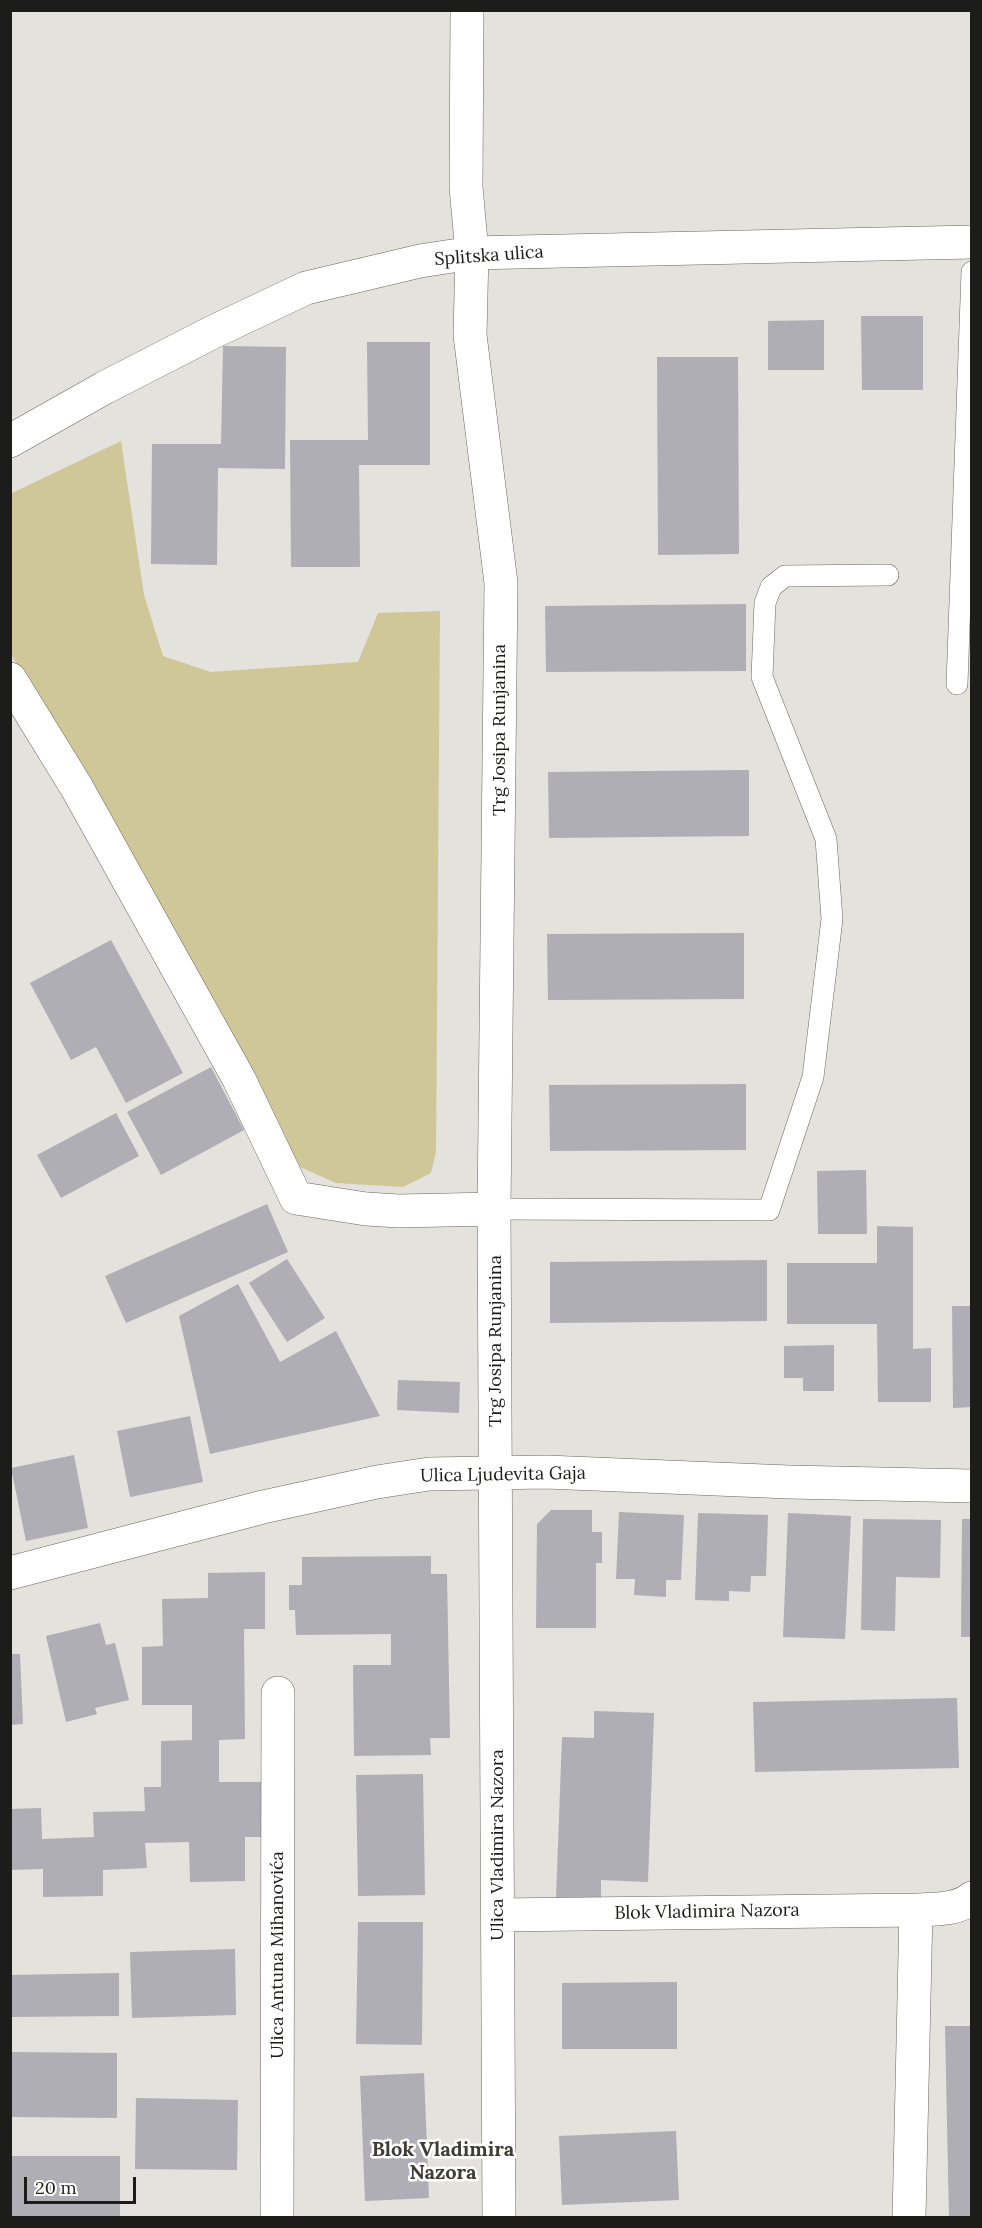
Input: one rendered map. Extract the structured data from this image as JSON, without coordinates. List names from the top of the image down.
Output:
{
  "streets": {
    "street": [
      "Splitska ulica",
      "Trg Josipa Runjanina",
      "Ulica Ljudevita Gaja",
      "Ulica Vladimira Nazora",
      "Blok Vladimira Nazora",
      "Ulica Antuna Mihanovića"
    ]
  },
  "crossings": [
    ["Splitska ulica", "Trg Josipa Runjanina"],
    ["Trg Josipa Runjanina", "Ulica Ljudevita Gaja"],
    ["Trg Josipa Runjanina", "Ulica Vladimira Nazora"],
    ["Ulica Ljudevita Gaja", "Ulica Vladimira Nazora"],
    ["Ulica Vladimira Nazora", "Blok Vladimira Nazora"]
  ],
  "districts": ["Blok Vladimira Nazora"],
  "scale_bar": "20 m"
}
